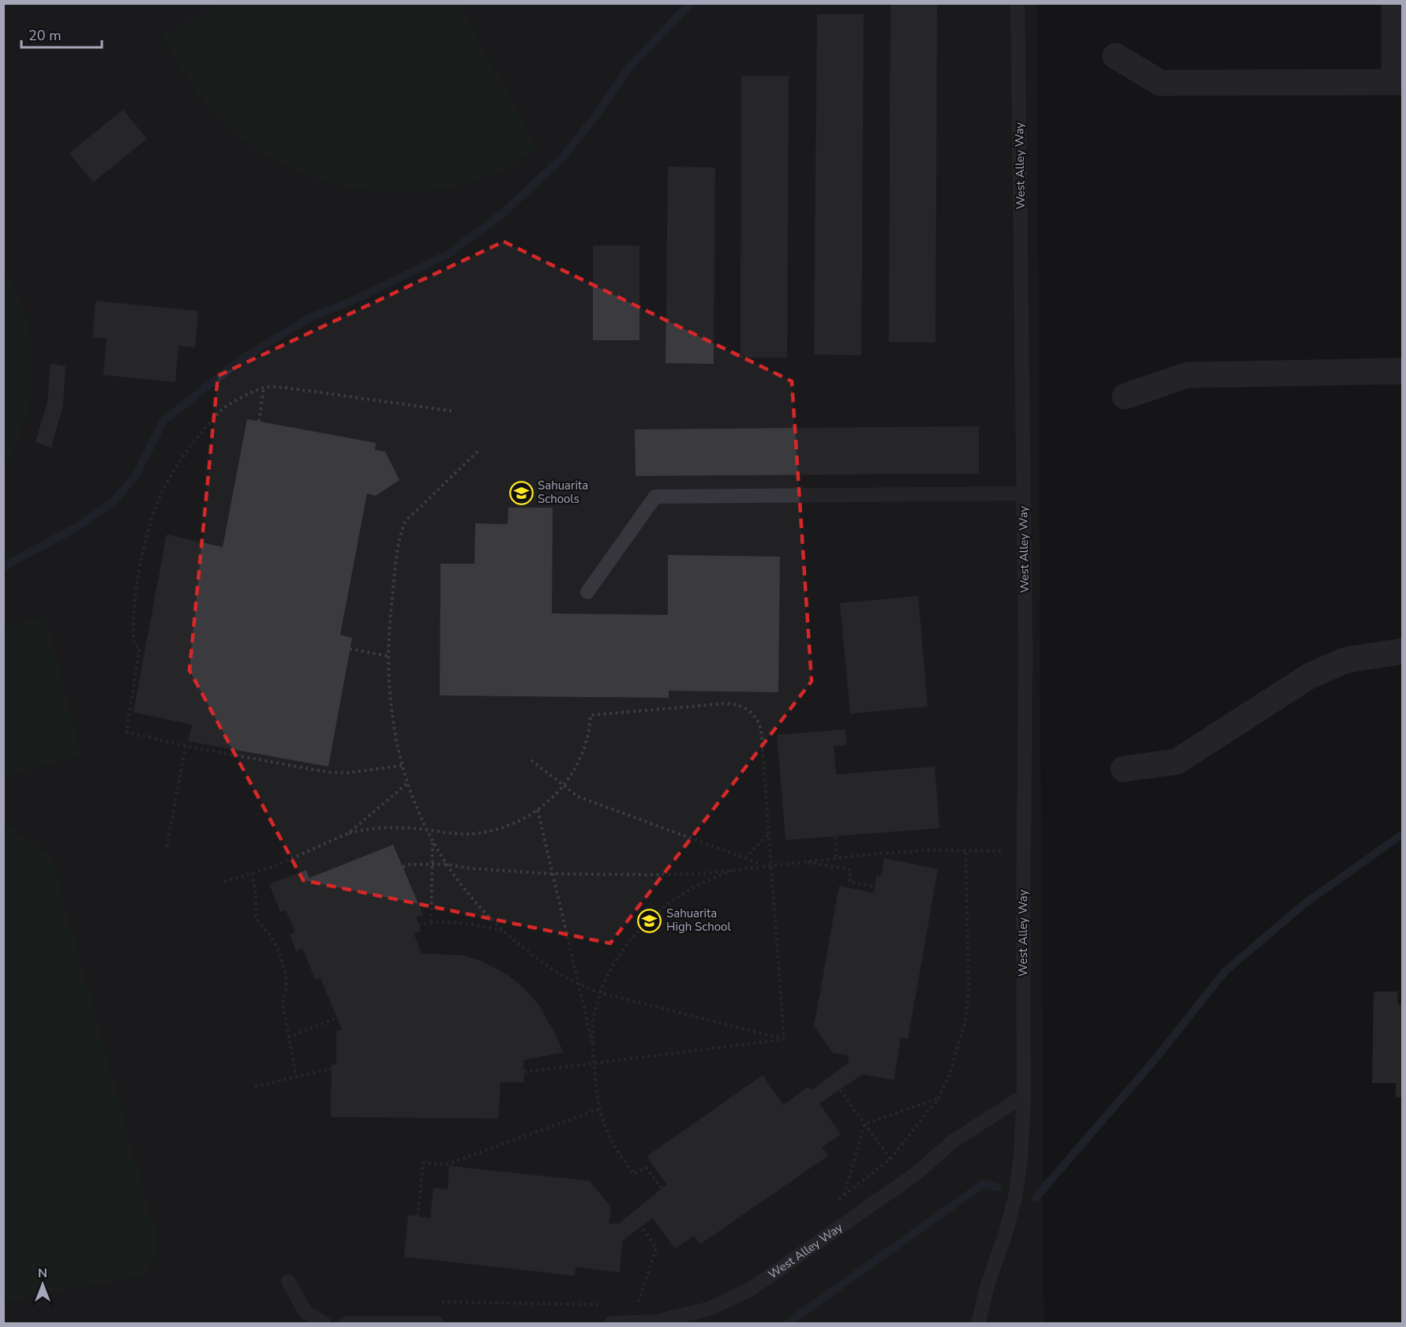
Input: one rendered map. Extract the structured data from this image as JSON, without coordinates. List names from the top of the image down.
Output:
{
  "streets": {
    "lane": ["West Alley Way"]
  },
  "places": {
    "school or university": ["Sahuarita Schools", "Sahuarita High School"]
  },
  "scale_bar": "20 m",
  "north": "top"
}
